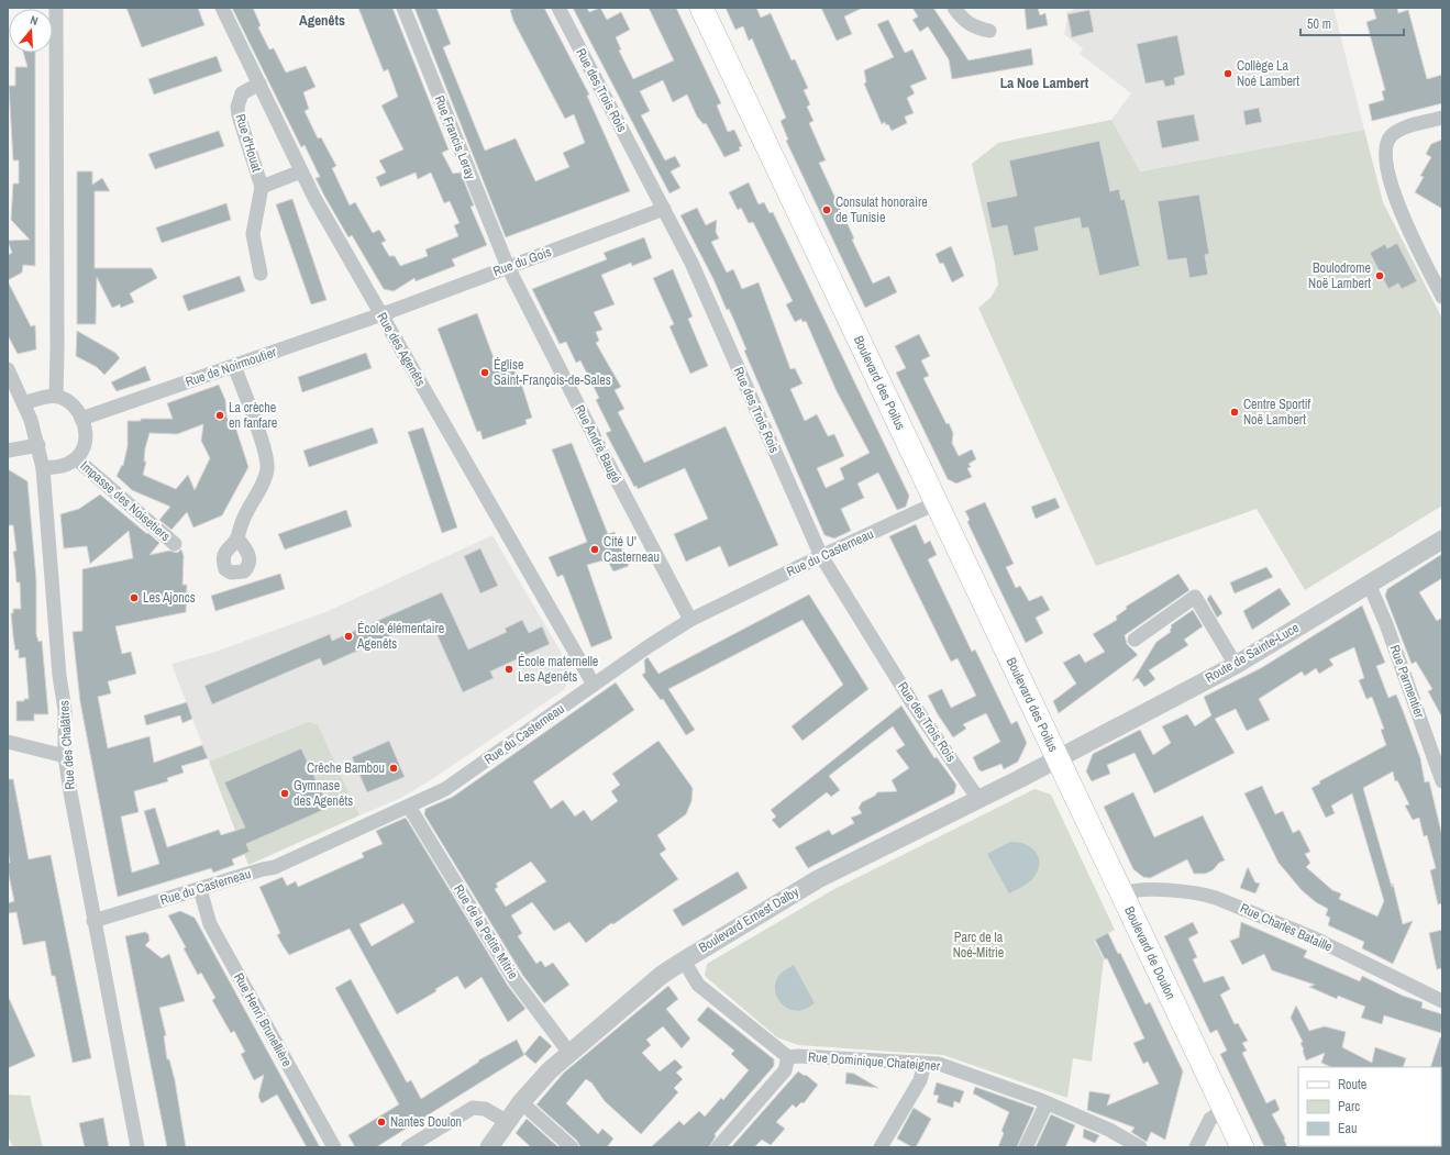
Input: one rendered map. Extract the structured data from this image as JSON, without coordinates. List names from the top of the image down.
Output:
{
  "streets": {
    "main road": ["Boulevard des Poilus", "Boulevard de Doulon"],
    "street": [
      "Rue des Trois Rois",
      "Rue Francis Leray",
      "Rue d'Houat",
      "Rue du Gois",
      "Rue des Agenêts",
      "Rue de Noirmoutier",
      "Rue André Baugé",
      "Impasse des Noisetiers",
      "Rue du Casterneau",
      "Route de Sainte-Luce",
      "Rue Parmentier",
      "Rue des Chalâtres",
      "Boulevard Ernest Dalby",
      "Rue Charles Bataille",
      "Rue de la Petite Mitrie",
      "Rue Henri Brunellière",
      "Rue Dominique Chateigner"
    ]
  },
  "crossings": [
    ["Rue des Trois Rois", "Rue du Gois"],
    ["Rue des Trois Rois", "Rue du Casterneau"],
    ["Rue des Trois Rois", "Boulevard Ernest Dalby"],
    ["Rue Francis Leray", "Rue du Gois"],
    ["Rue Francis Leray", "Rue André Baugé"],
    ["Rue d'Houat", "Rue des Agenêts"],
    ["Rue du Gois", "Rue des Agenêts"],
    ["Rue du Gois", "Rue de Noirmoutier"],
    ["Rue du Gois", "Rue André Baugé"],
    ["Rue des Agenêts", "Rue de Noirmoutier"],
    ["Rue des Agenêts", "Rue du Casterneau"],
    ["Boulevard des Poilus", "Rue du Casterneau"],
    ["Boulevard des Poilus", "Route de Sainte-Luce"],
    ["Boulevard des Poilus", "Boulevard Ernest Dalby"],
    ["Boulevard des Poilus", "Boulevard de Doulon"],
    ["Rue André Baugé", "Rue du Casterneau"],
    ["Rue du Casterneau", "Rue des Chalâtres"],
    ["Rue du Casterneau", "Rue de la Petite Mitrie"],
    ["Rue du Casterneau", "Rue Henri Brunellière"],
    ["Route de Sainte-Luce", "Rue Parmentier"],
    ["Route de Sainte-Luce", "Boulevard Ernest Dalby"],
    ["Route de Sainte-Luce", "Boulevard de Doulon"],
    ["Boulevard Ernest Dalby", "Rue de la Petite Mitrie"],
    ["Boulevard Ernest Dalby", "Boulevard de Doulon"],
    ["Rue Charles Bataille", "Boulevard de Doulon"]
  ],
  "districts": ["Agenêts", "La Noe Lambert"],
  "parks": ["Parc de la Noé-Mitrie"],
  "places": [
    "Collège La Noé Lambert",
    "Consulat honoraire de Tunisie",
    "Boulodrome Noë Lambert",
    "Église Saint-François-de-Sales",
    "Centre Sportif Noë Lambert",
    "La crèche en fanfare",
    "Cité U' Casterneau",
    "Les Ajoncs",
    "École élémentaire Agenêts",
    "École maternelle Les Agenêts",
    "Crêche Bambou",
    "Gymnase des Agenêts",
    "Nantes Doulon"
  ],
  "legend": ["Route", "Parc", "Eau"],
  "scale_bar": "50 m",
  "north": "top"
}
